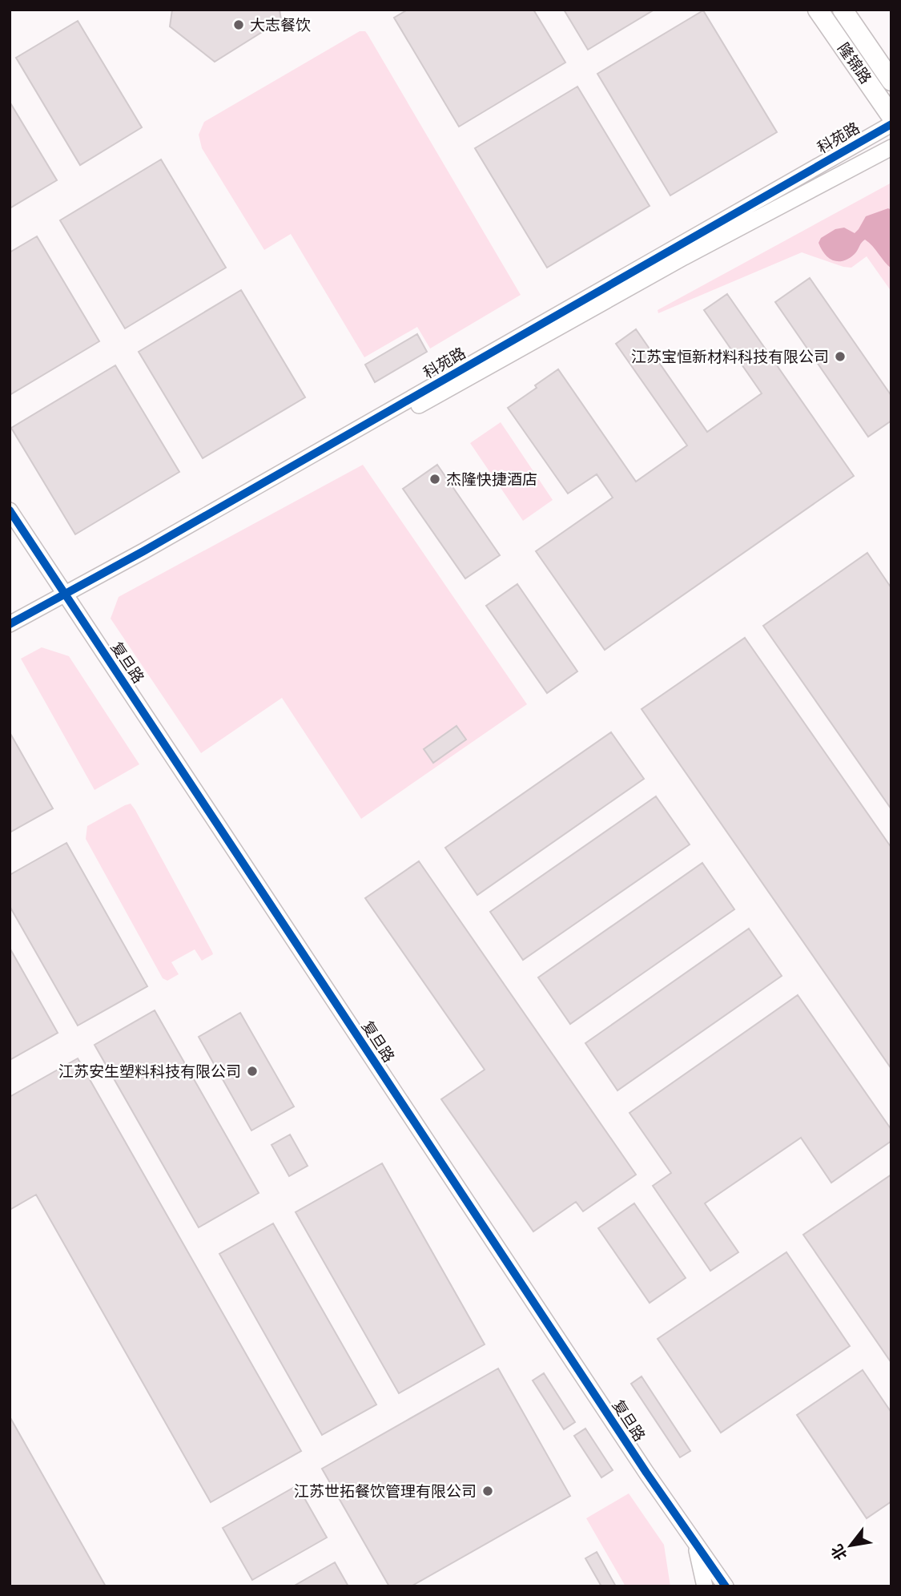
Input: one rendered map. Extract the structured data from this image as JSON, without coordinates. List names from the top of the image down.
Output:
{
  "streets": {
    "main road": ["隆锦路"],
    "street": ["科苑路", "复旦路"]
  },
  "crossings": [
    ["科苑路", "复旦路"]
  ],
  "places": [
    "大志餐饮",
    "江苏宝恒新材料科技有限公司",
    "杰隆快捷酒店",
    "江苏安生塑料科技有限公司",
    "江苏世拓餐饮管理有限公司"
  ],
  "north": "bottom left"
}
